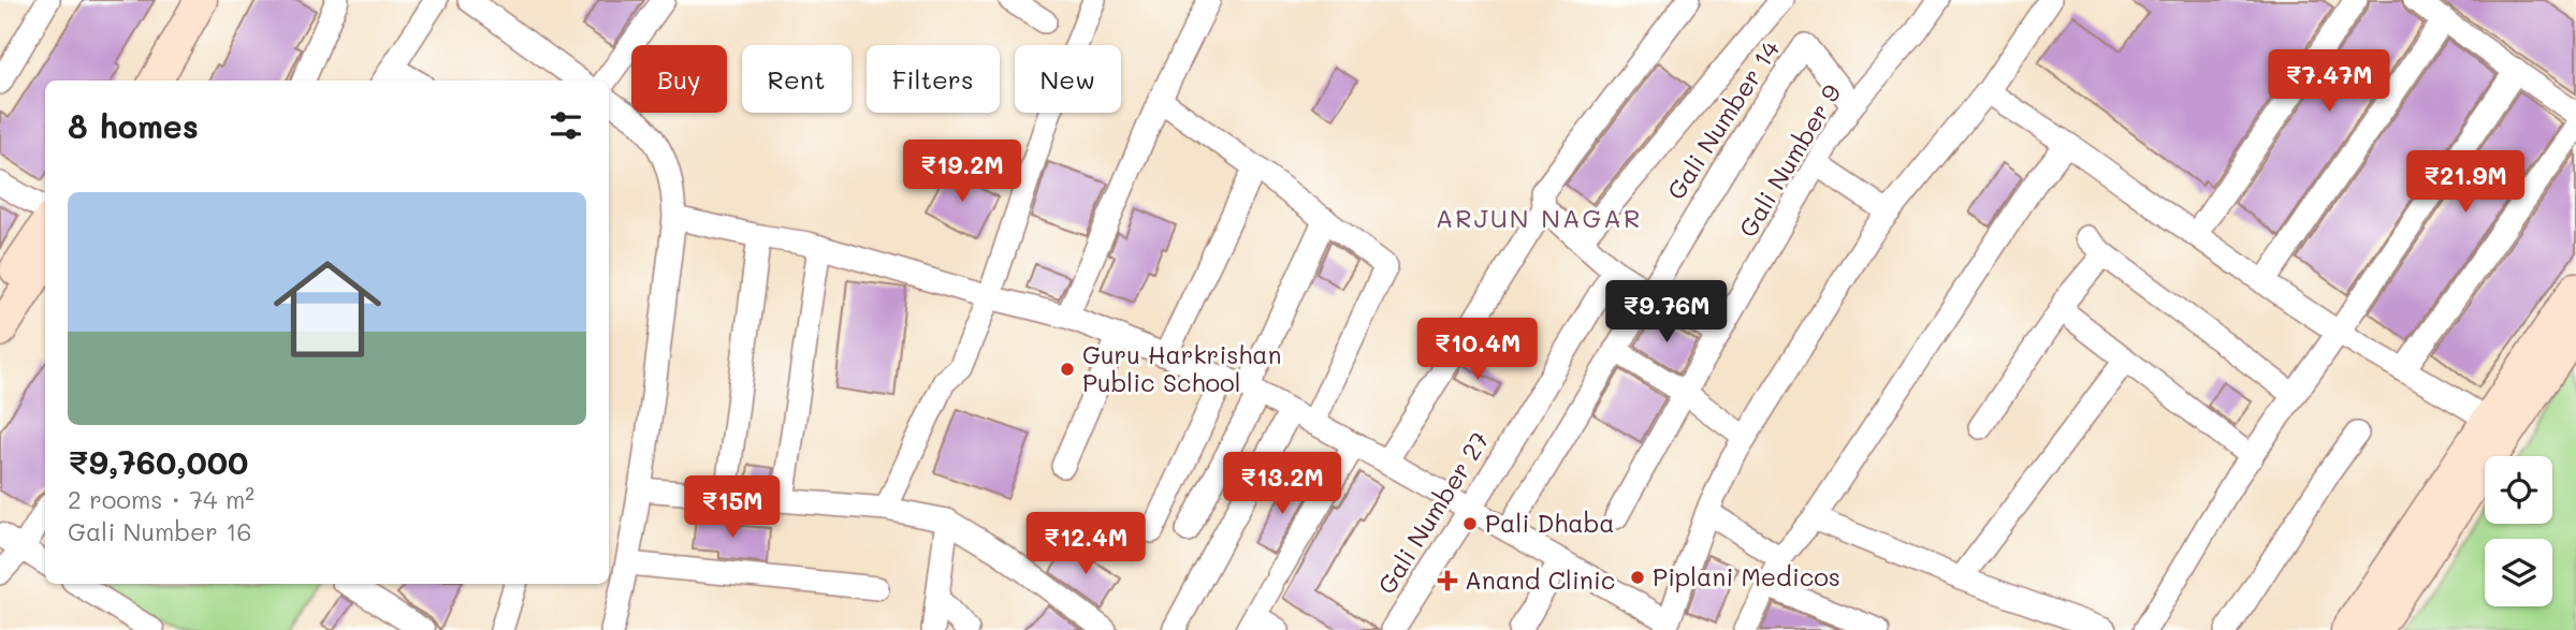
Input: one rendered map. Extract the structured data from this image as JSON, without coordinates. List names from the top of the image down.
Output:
{
  "streets": {
    "street": ["Gali Number 14", "Gali Number 9", "Gali Number 27"]
  },
  "crossings": [
    ["Gali Number 14", "Gali Number 9"]
  ],
  "districts": ["ARJUN NAGAR"],
  "places": {
    "other": ["Guru Harkrishan Public School", "Pali Dhaba", "Piplani Medicos"],
    "health": ["Anand Clinic"]
  },
  "page": {
    "chip": [
      "Buy",
      "Rent",
      "Filters",
      "New"
    ],
    "price": [
      "₹7.47M",
      "₹19.2M",
      "₹21.9M",
      "₹9.76M",
      "₹10.4M",
      "₹13.2M",
      "₹15M",
      "₹12.4M"
    ],
    "heading": "8 homes",
    "list": [
      {
        "name": "₹9,760,000",
        "note": "2 rooms · 74 m² · Gali Number 16"
      }
    ]
  }
}
